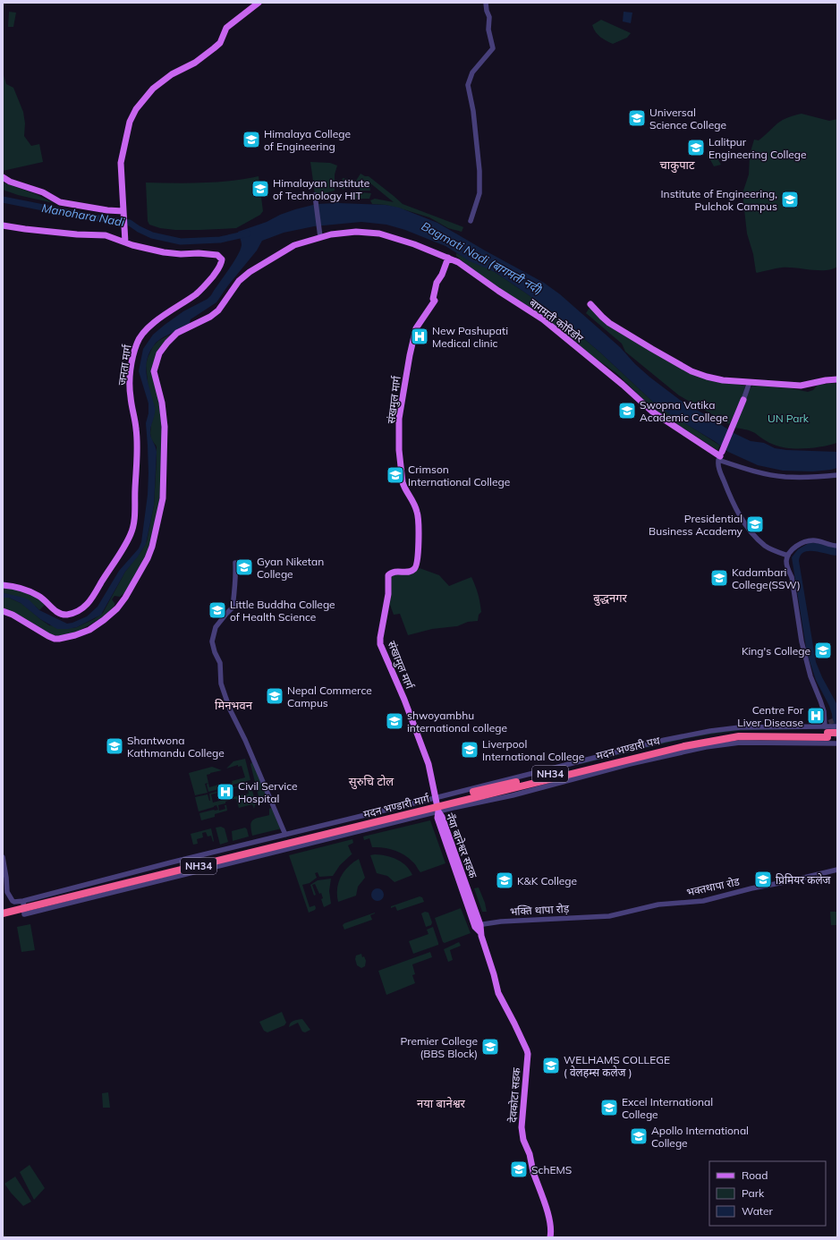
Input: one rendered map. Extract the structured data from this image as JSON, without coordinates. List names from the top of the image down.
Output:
{
  "streets": {
    "highway": ["मदन भण्डारी पथ", "NH34", "मदन भण्डारी मार्ग"],
    "main road": [
      "बागमती कोरिडोर",
      "जनता मार्ग",
      "संखमुल मार्ग",
      "संखामुल मार्ग",
      "नँया बानेश्वर सडक",
      "देवकोटा सडक"
    ],
    "street": ["भक्तथापा रोड", "भक्ति थापा रोड़"]
  },
  "crossings": [
    ["बागमती कोरिडोर", "संखमुल मार्ग"],
    ["संखमुल मार्ग", "संखामुल मार्ग"],
    ["संखामुल मार्ग", "मदन भण्डारी पथ"],
    ["संखामुल मार्ग", "मदन भण्डारी मार्ग"],
    ["संखामुल मार्ग", "नँया बानेश्वर सडक"],
    ["मदन भण्डारी पथ", "NH34"],
    ["मदन भण्डारी पथ", "मदन भण्डारी मार्ग"],
    ["मदन भण्डारी पथ", "नँया बानेश्वर सडक"],
    ["NH34", "मदन भण्डारी मार्ग"],
    ["मदन भण्डारी मार्ग", "नँया बानेश्वर सडक"],
    ["नँया बानेश्वर सडक", "भक्ति थापा रोड़"],
    ["नँया बानेश्वर सडक", "देवकोटा सडक"],
    ["भक्तथापा रोड", "भक्ति थापा रोड़"]
  ],
  "districts": [
    "चाकुपाट",
    "बुद्धनगर",
    "मिनभवन",
    "सुरुचि टोल",
    "नया बानेश्वर"
  ],
  "water": ["Manohara Nadi", "Bagmati Nadi (बागमती नदी)"],
  "parks": ["UN Park"],
  "places": {
    "school or university": [
      "Universal Science College",
      "Himalaya College of Engineering",
      "Lalitpur Engineering College",
      "Himalayan Institute of Technology HIT",
      "Institute of Engineering, Pulchok Campus",
      "Swopna Vatika Academic College",
      "Crimson International College",
      "Presidential Business Academy",
      "Gyan Niketan College",
      "Kadambari College(SSW)",
      "Little Buddha College of Health Science",
      "King's College",
      "Nepal Commerce Campus",
      "shwoyambhu international college",
      "Shantwona Kathmandu College",
      "Liverpool International College",
      "प्रिमियर कलेज",
      "K&K College",
      "Premier College (BBS Block)",
      "WELHAMS COLLEGE ( वेलहम्स कलेज )",
      "Excel International College",
      "Apollo International College",
      "SchEMS"
    ],
    "hospital": ["New Pashupati Medical clinic", "Centre For Liver Disease", "Civil Service Hospital"]
  },
  "legend": ["Road", "Park", "Water"]
}
